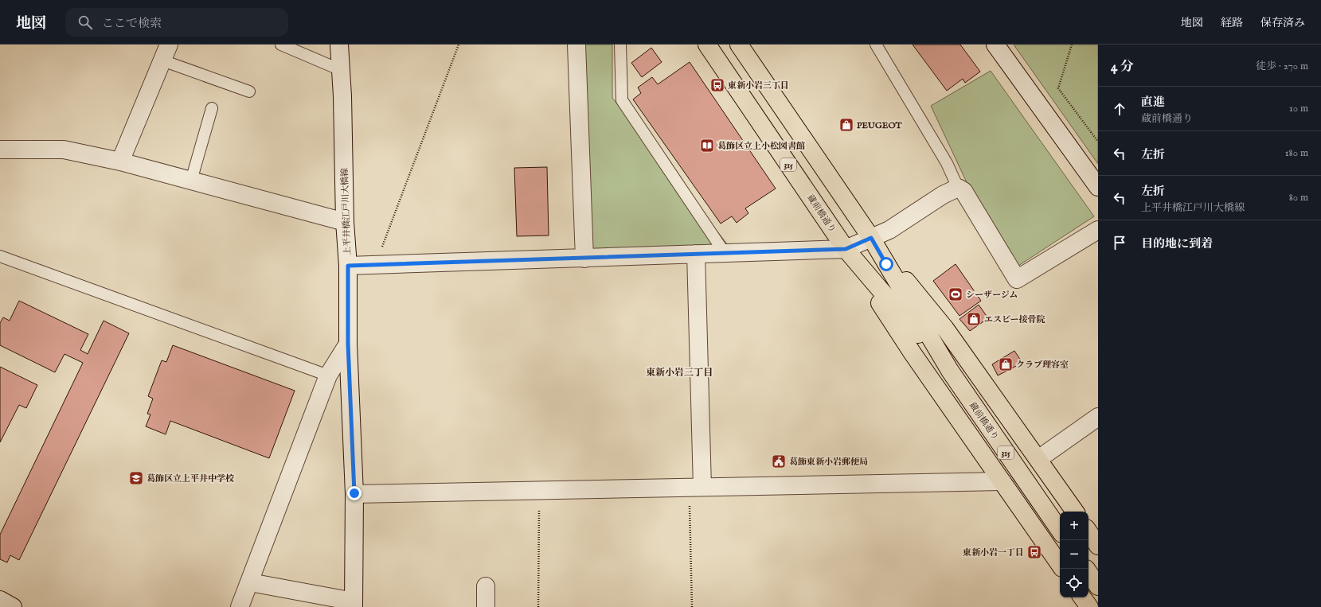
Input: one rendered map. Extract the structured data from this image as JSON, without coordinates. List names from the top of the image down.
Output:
{
  "streets": {
    "main road": ["315", "蔵前橋通り"],
    "street": ["上平井橋江戸川大橋線"]
  },
  "districts": ["東新小岩三丁目"],
  "places": {
    "bus stop": ["東新小岩三丁目", "東新小岩一丁目"],
    "shop": ["PEUGEOT", "エスビー接骨院", "クラブ理容室"],
    "library": ["葛飾区立上小松図書館"],
    "sports": ["シーザージム"],
    "public building": ["葛飾東新小岩郵便局"],
    "school or university": ["葛飾区立上平井中学校"]
  },
  "page": {
    "header": "地図",
    "search": "ここで検索",
    "nav": ["地図", "経路", "保存済み"],
    "heading": ["4 分", "徒歩 · 270 m"],
    "list": [
      ["直進", "蔵前橋通り", "10 m"],
      ["左折", "180 m"],
      ["左折", "上平井橋江戸川大橋線", "80 m"],
      "目的地に到着"
    ],
    "map_buttons": ["+", "−"]
  }
}
